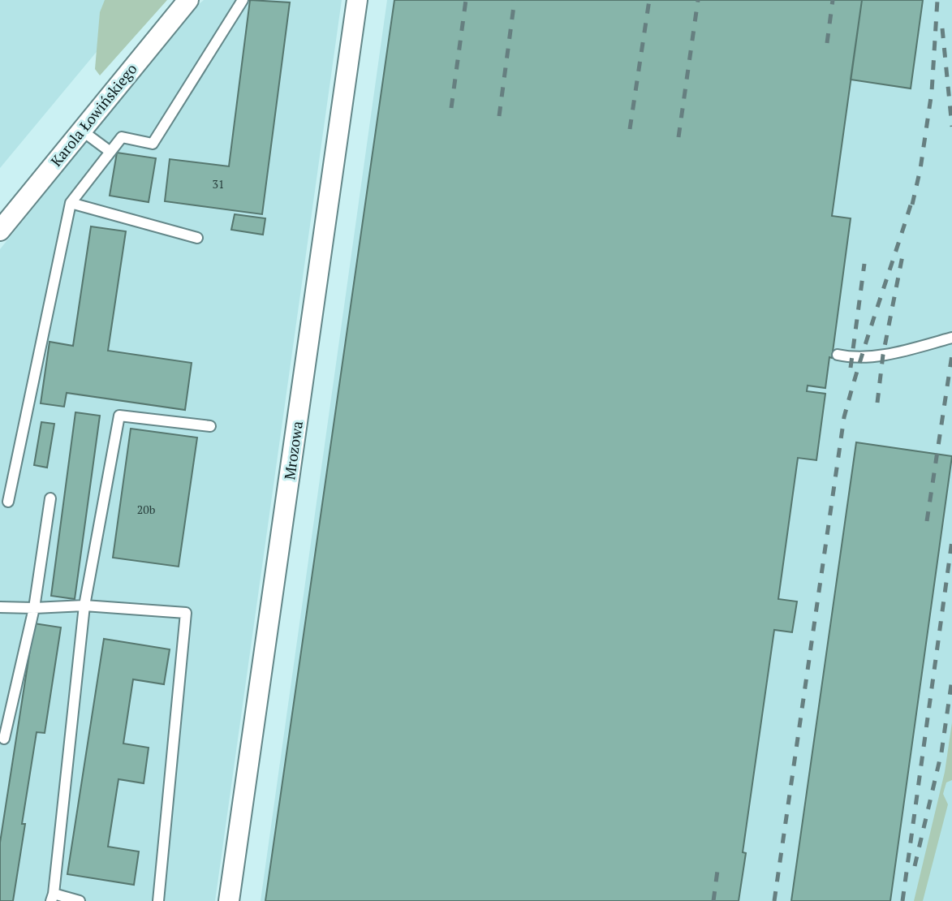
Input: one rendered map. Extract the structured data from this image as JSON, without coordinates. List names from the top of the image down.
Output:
{
  "streets": {
    "street": ["Karola Łowińskiego", "Mrozowa"]
  },
  "house_numbers": ["31", "20b"]
}
